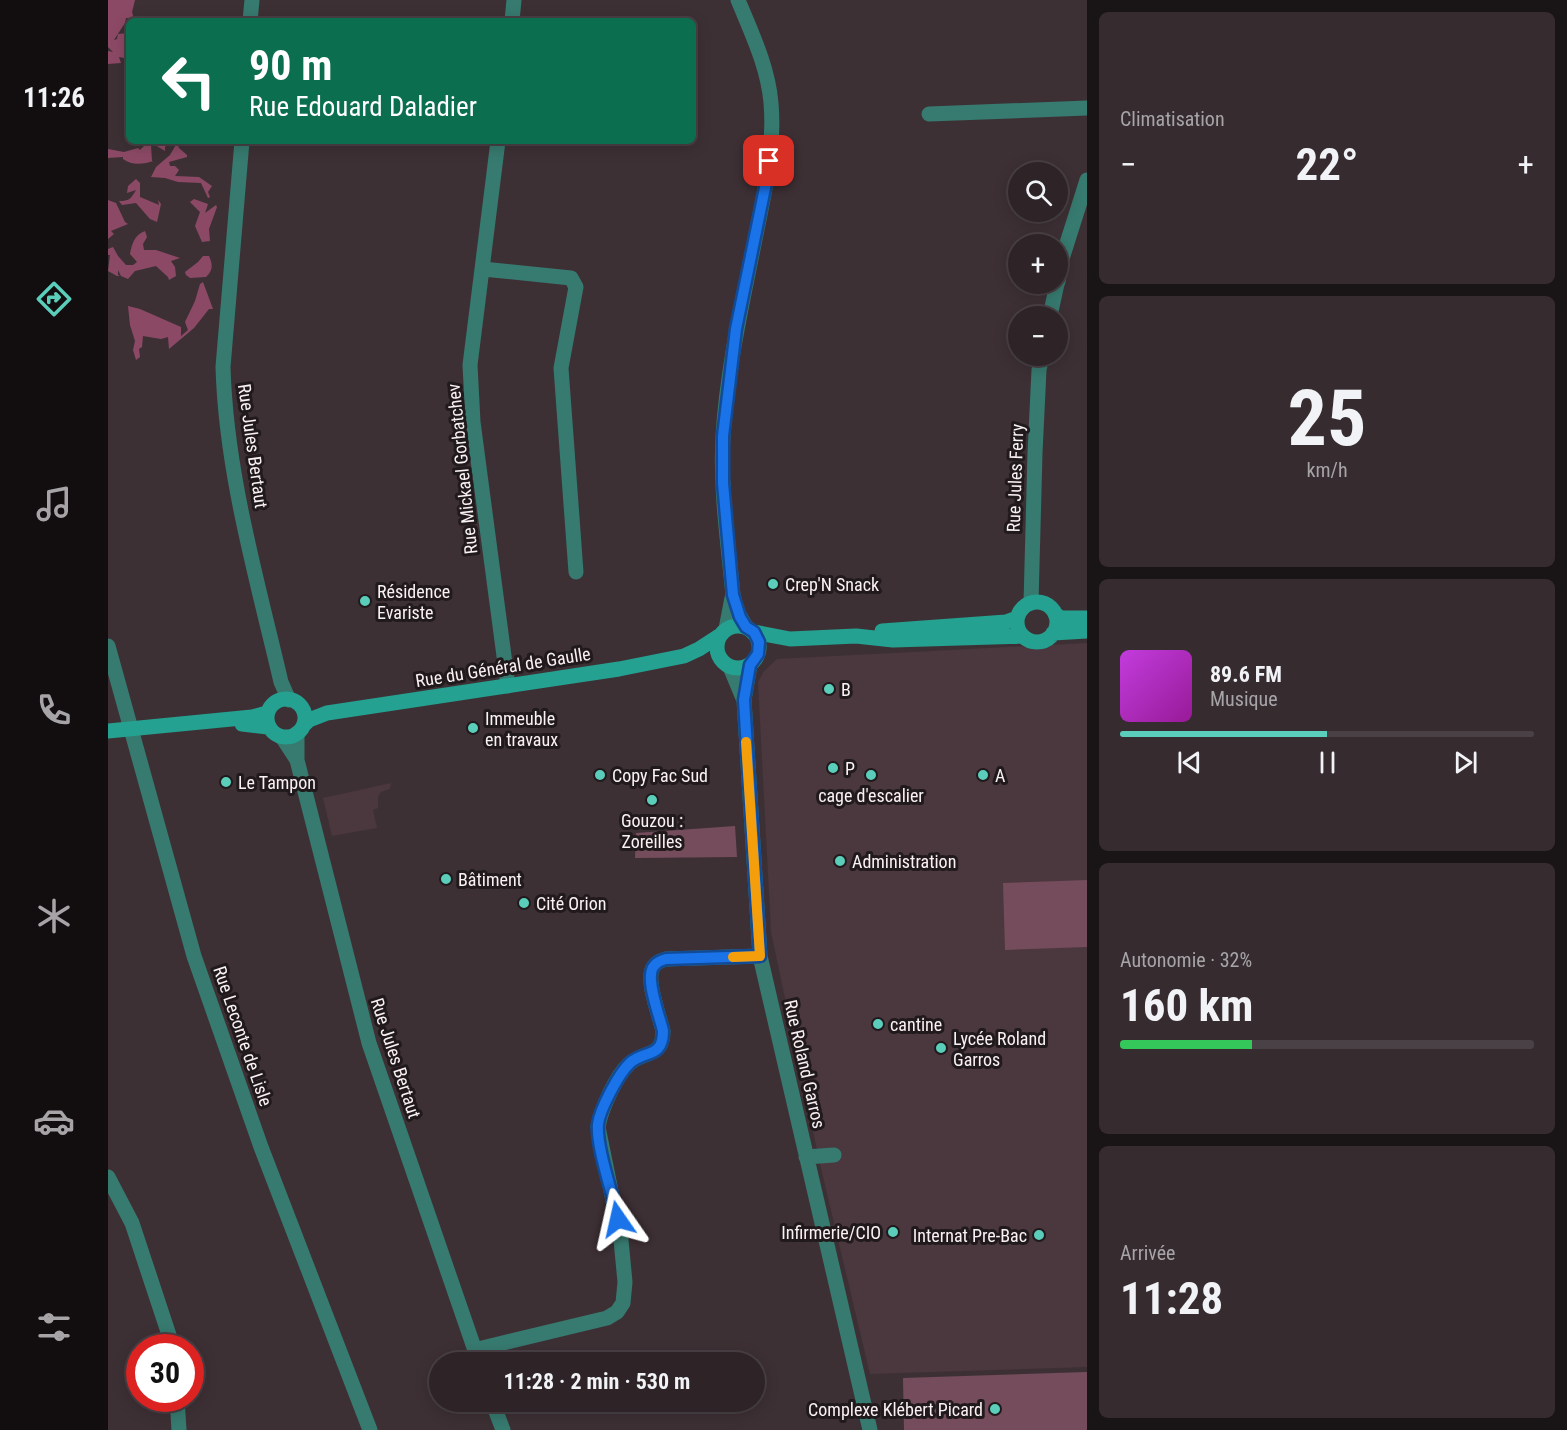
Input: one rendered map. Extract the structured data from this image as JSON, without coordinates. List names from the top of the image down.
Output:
{
  "streets": {
    "main road": ["Rue du Général de Gaulle"],
    "street": [
      "Rue Jules Bertaut",
      "Rue Mickael Gorbatchev",
      "Rue Jules Ferry",
      "Rue Leconte de Lisle",
      "Rue Roland Garros"
    ]
  },
  "crossings": [
    ["Rue Jules Bertaut", "Rue du Général de Gaulle"],
    ["Rue Mickael Gorbatchev", "Rue du Général de Gaulle"],
    ["Rue du Général de Gaulle", "Rue Leconte de Lisle"],
    ["Rue du Général de Gaulle", "Rue Roland Garros"]
  ],
  "places": [
    "Crep'N Snack",
    "Résidence Evariste",
    "B",
    "Immeuble en travaux",
    "P",
    "Copy Fac Sud",
    "cage d'escalier",
    "A",
    "Le Tampon",
    "Gouzou : Zoreilles",
    "Administration",
    "Bâtiment",
    "Cité Orion",
    "cantine",
    "Lycée Roland Garros",
    "Infirmerie/CIO",
    "Internat Pre-Bac",
    "Complexe Klébert Picard"
  ],
  "page": {
    "tabs": "11:26",
    "tile": [
      "Climatisation",
      ["25", "km/h"],
      ["Autonomie · 32%", "160 km"],
      ["Arrivée", "11:28"]
    ],
    "turn": ["90 m", "Rue Edouard Daladier"],
    "heat": ["−", "22°", "+"],
    "map_buttons": ["+", "−"],
    "song": ["89.6 FM", "Musique"],
    "limit": "30",
    "trip": "11:28 · 2 min · 530 m"
  }
}
